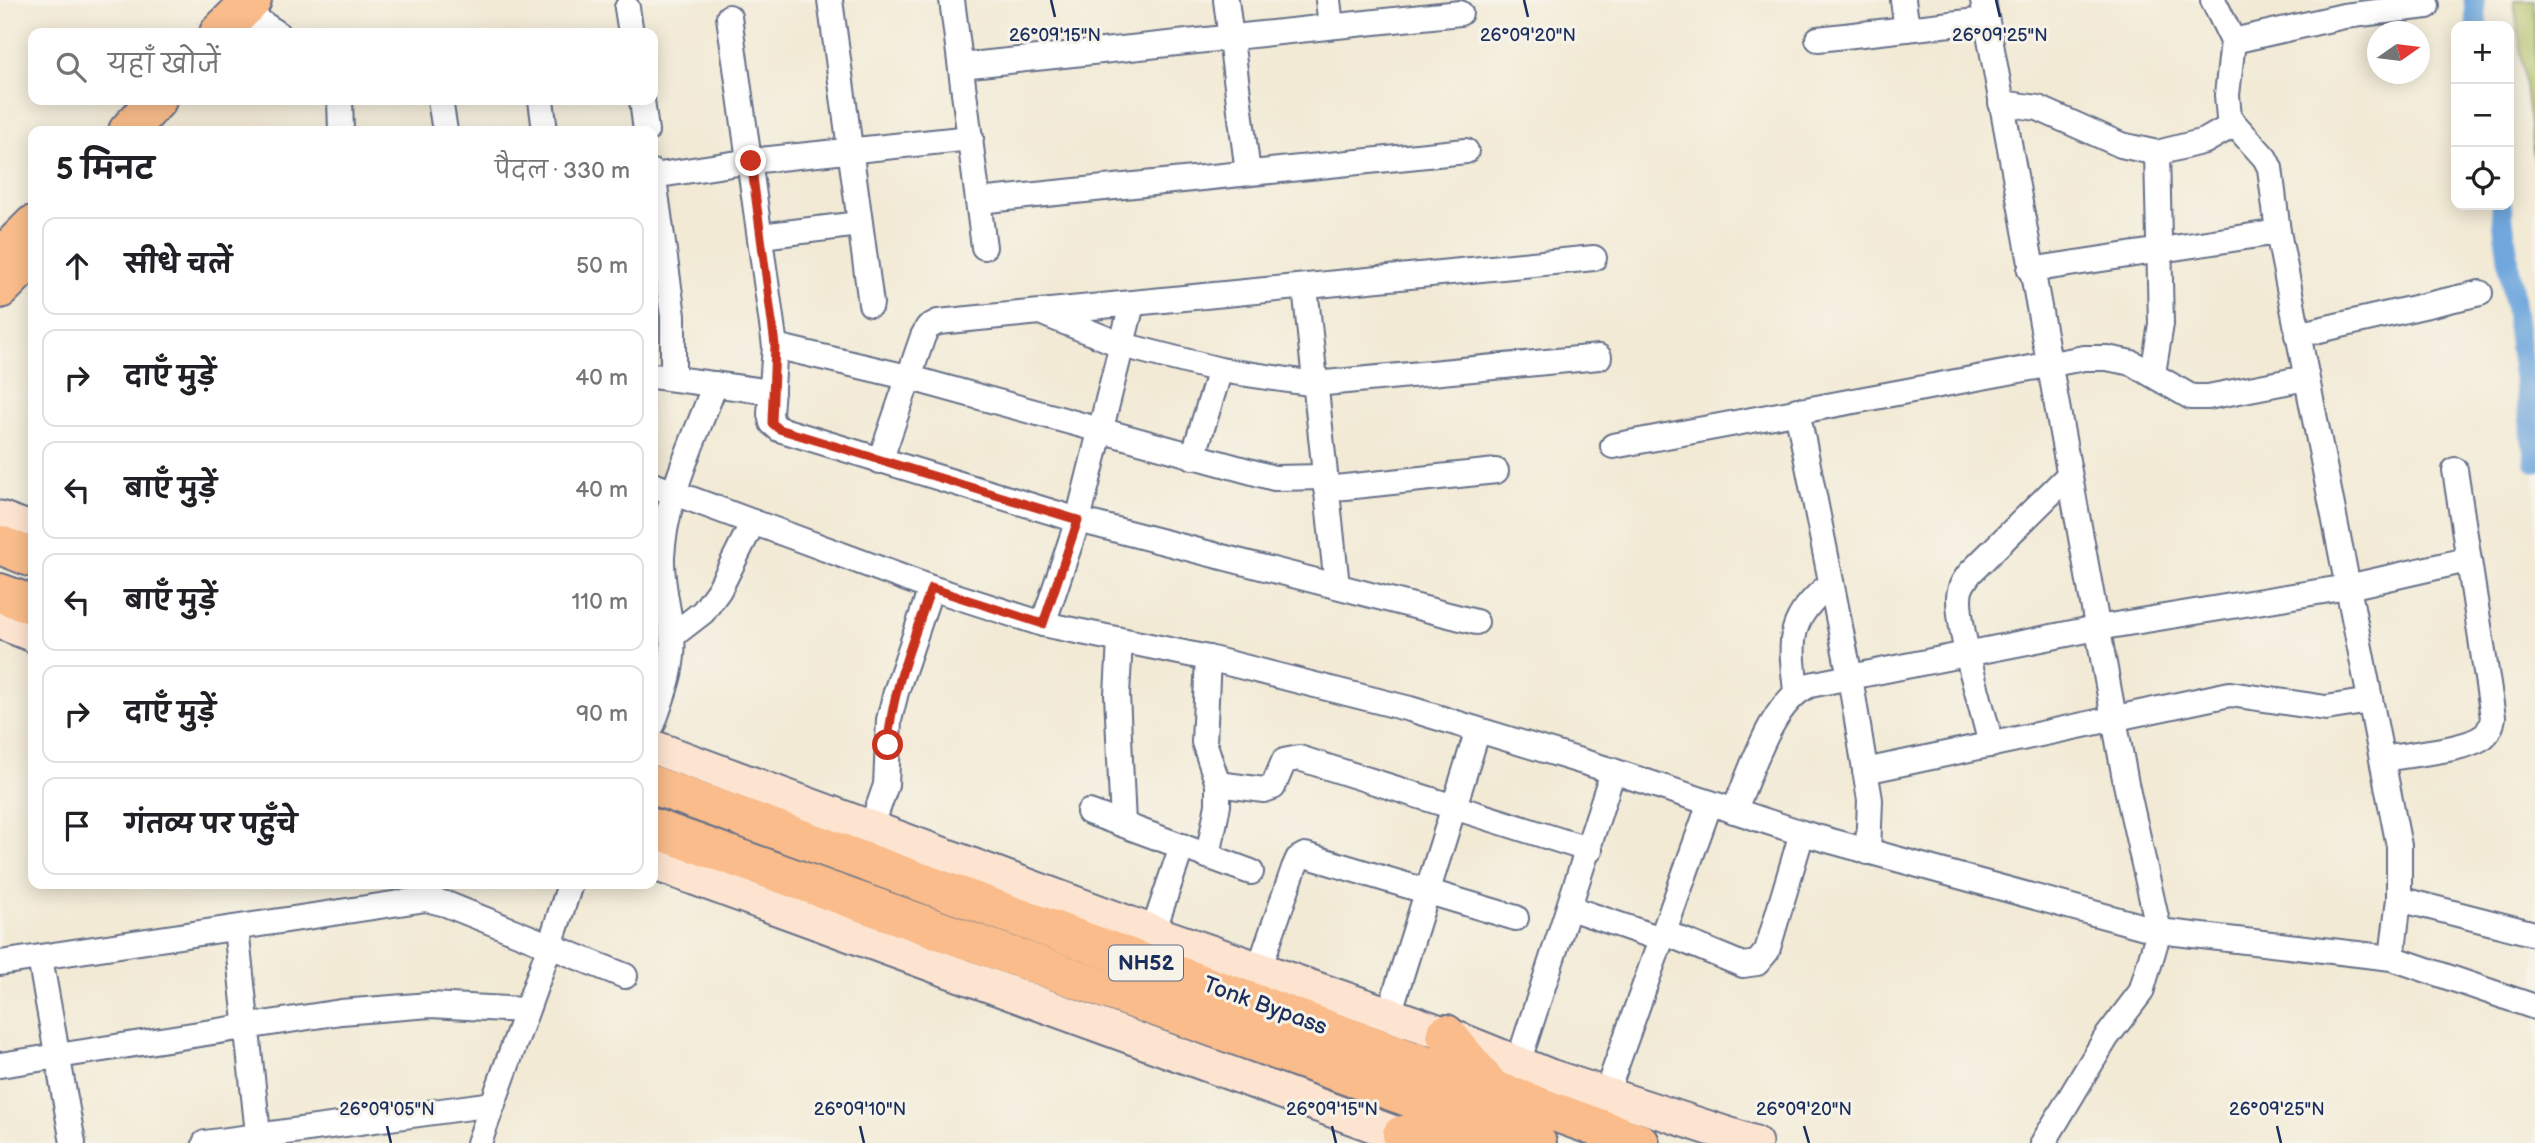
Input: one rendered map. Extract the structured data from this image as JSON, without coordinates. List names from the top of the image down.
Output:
{
  "streets": {
    "main road": ["NH52", "Tonk Bypass"]
  },
  "crossings": [
    ["NH52", "Tonk Bypass"]
  ],
  "north": "right",
  "page": {
    "map_buttons": ["+", "−"],
    "search": "यहाँ खोजें",
    "heading": ["5 मिनट", "पैदल · 330 m"],
    "list": [
      ["सीधे चलें", "50 m"],
      ["दाएँ मुड़ें", "40 m"],
      ["बाएँ मुड़ें", "40 m"],
      ["बाएँ मुड़ें", "110 m"],
      ["दाएँ मुड़ें", "90 m"],
      "गंतव्य पर पहुँचे"
    ]
  },
  "coordinates": [
    "26°09'15\"N",
    "26°09'20\"N",
    "26°09'25\"N",
    "26°09'05\"N",
    "26°09'10\"N"
  ]
}
